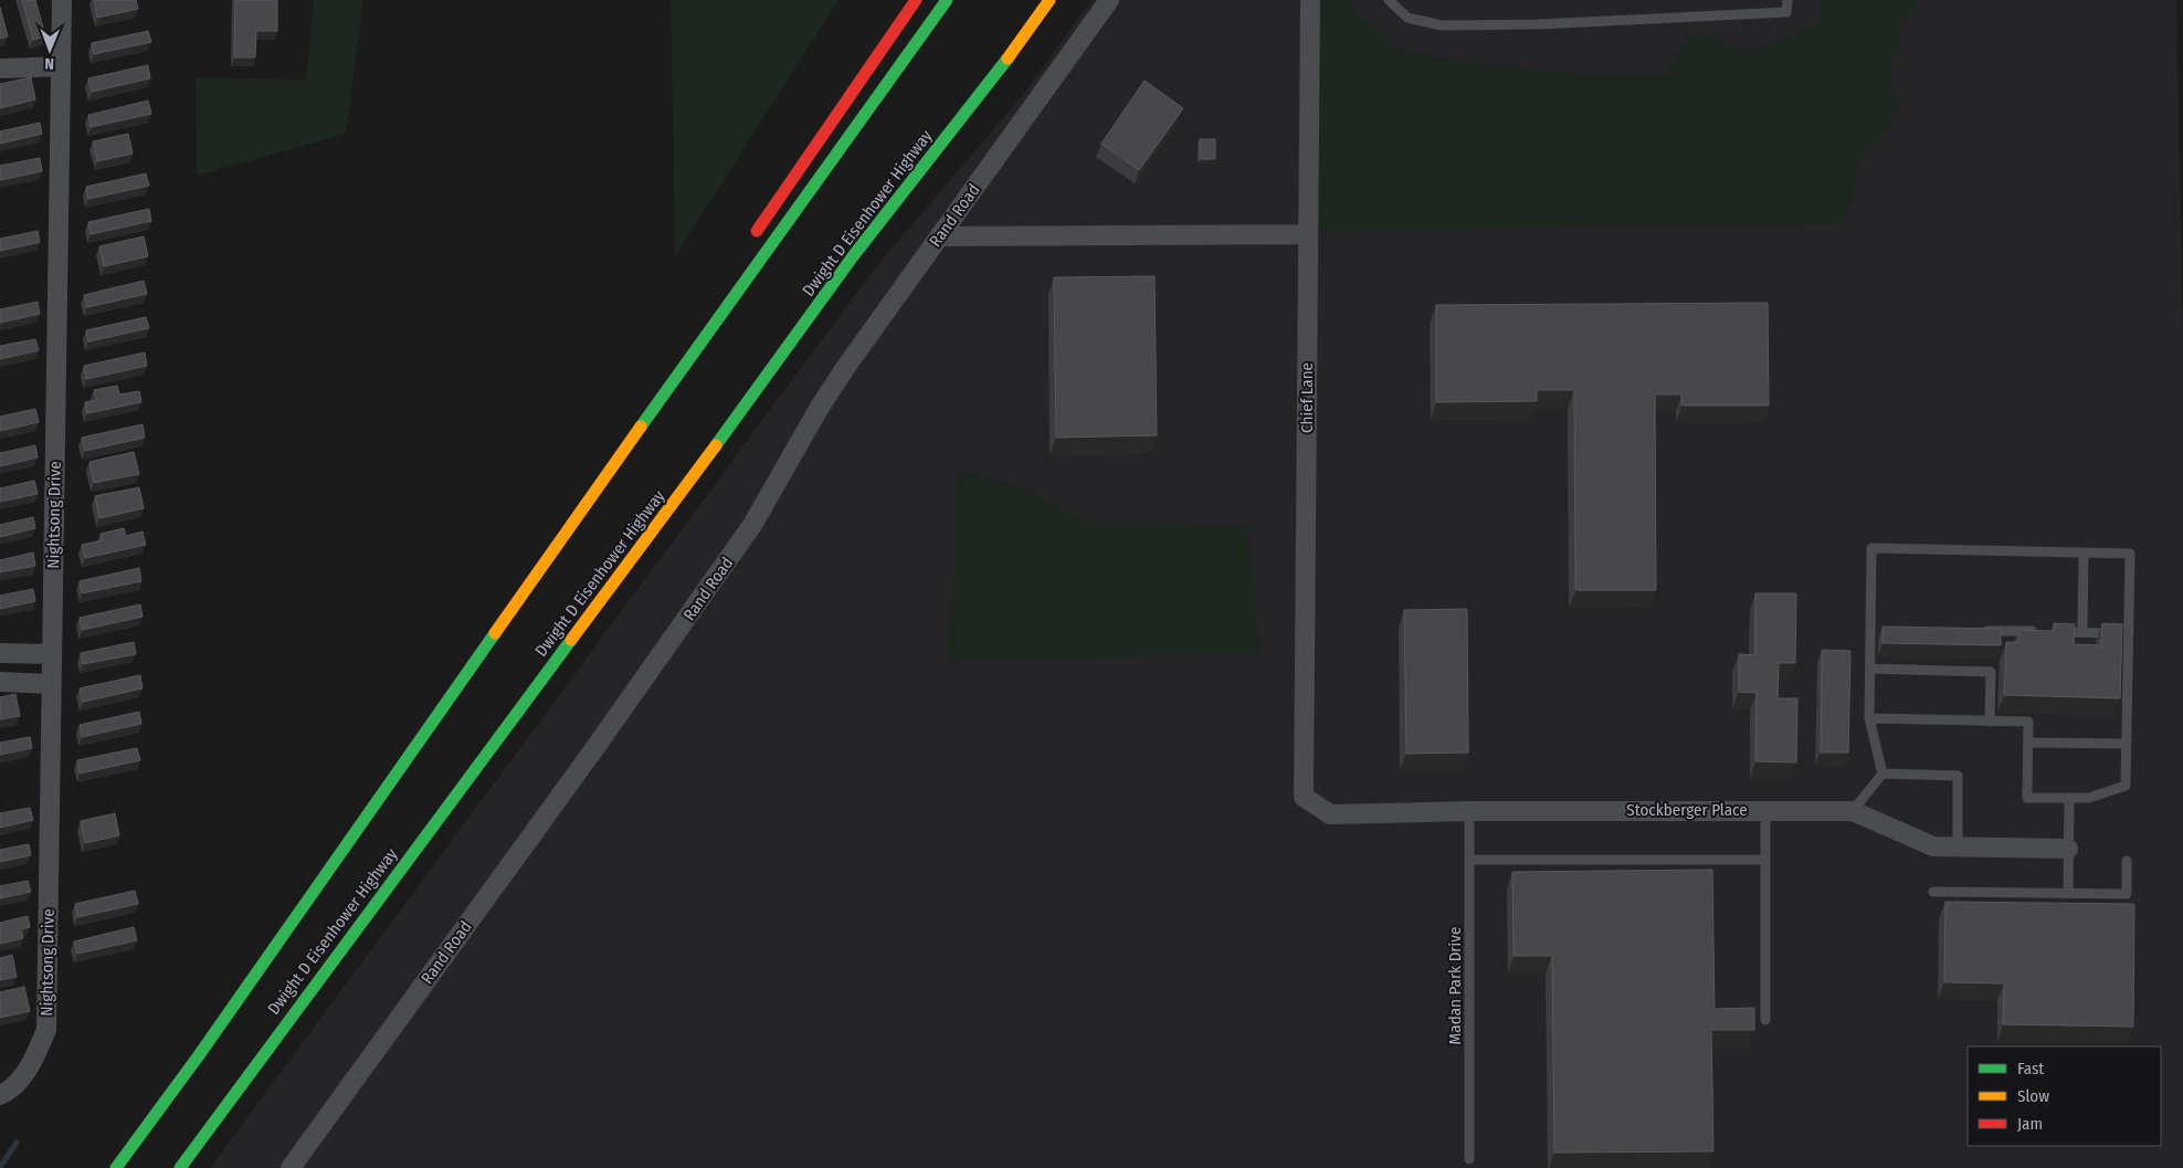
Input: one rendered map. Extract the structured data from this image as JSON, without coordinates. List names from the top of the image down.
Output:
{
  "streets": {
    "highway": ["Dwight D Eisenhower Highway"],
    "street": [
      "Rand Road",
      "Chief Lane",
      "Nightsong Drive",
      "Stockberger Place"
    ],
    "lane": ["Madan Park Drive"]
  },
  "crossings": [
    ["Chief Lane", "Stockberger Place"],
    ["Stockberger Place", "Madan Park Drive"]
  ],
  "legend": ["Fast", "Slow", "Jam"],
  "north": "bottom"
}
